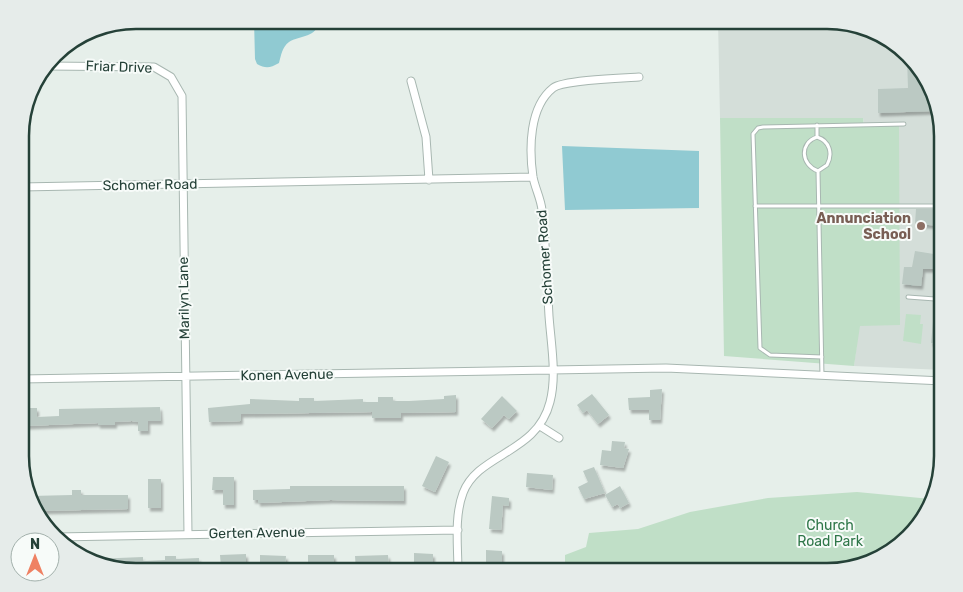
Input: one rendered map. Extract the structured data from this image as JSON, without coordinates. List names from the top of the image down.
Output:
{
  "streets": {
    "street": [
      "Friar Drive",
      "Schomer Road",
      "Marilyn Lane",
      "Konen Avenue",
      "Gerten Avenue"
    ]
  },
  "crossings": [
    ["Friar Drive", "Marilyn Lane"],
    ["Schomer Road", "Marilyn Lane"],
    ["Schomer Road", "Konen Avenue"],
    ["Marilyn Lane", "Konen Avenue"],
    ["Marilyn Lane", "Gerten Avenue"]
  ],
  "parks": ["Church Road Park"],
  "places": ["Annunciation School"],
  "north": "top"
}
